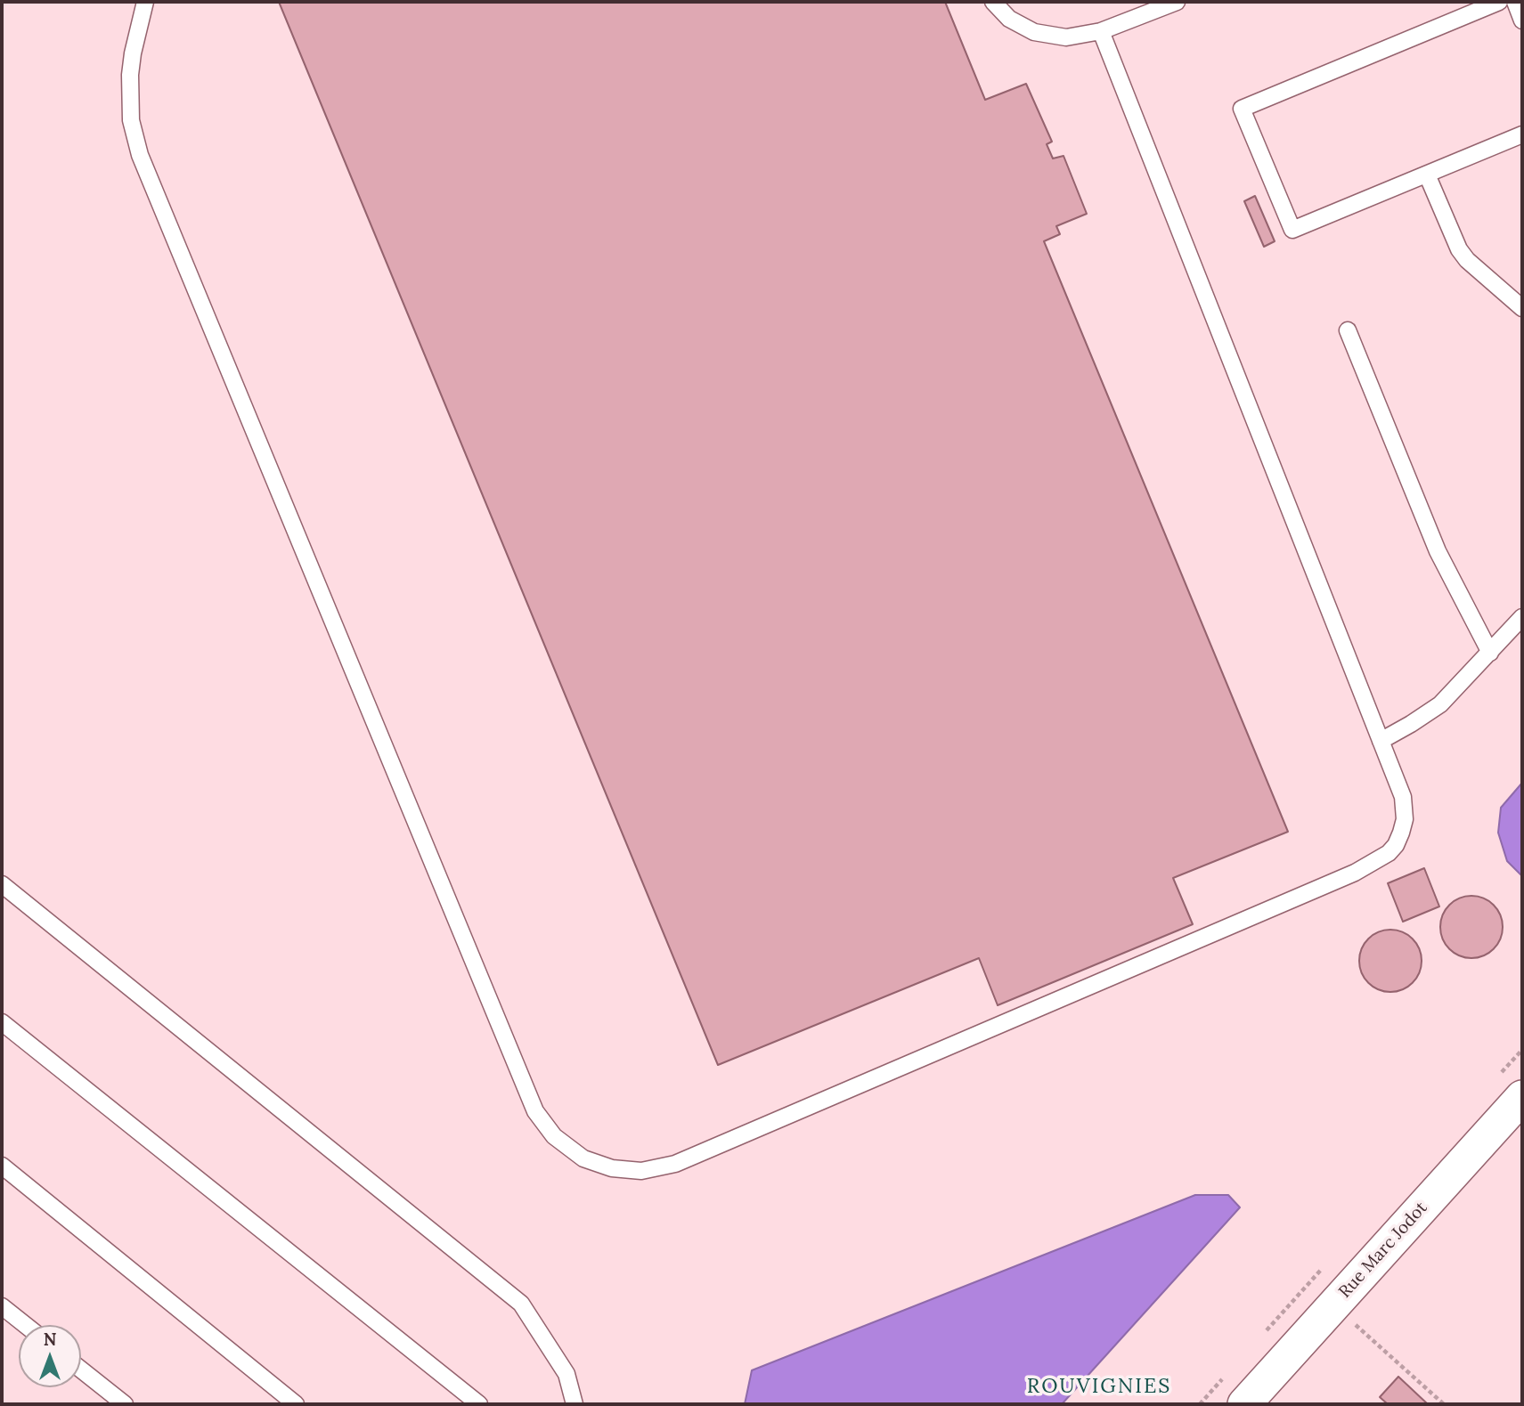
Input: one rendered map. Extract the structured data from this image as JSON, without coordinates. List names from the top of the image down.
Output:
{
  "streets": {
    "street": ["Rue Marc Jodot"]
  },
  "districts": ["ROUVIGNIES"],
  "north": "top"
}
